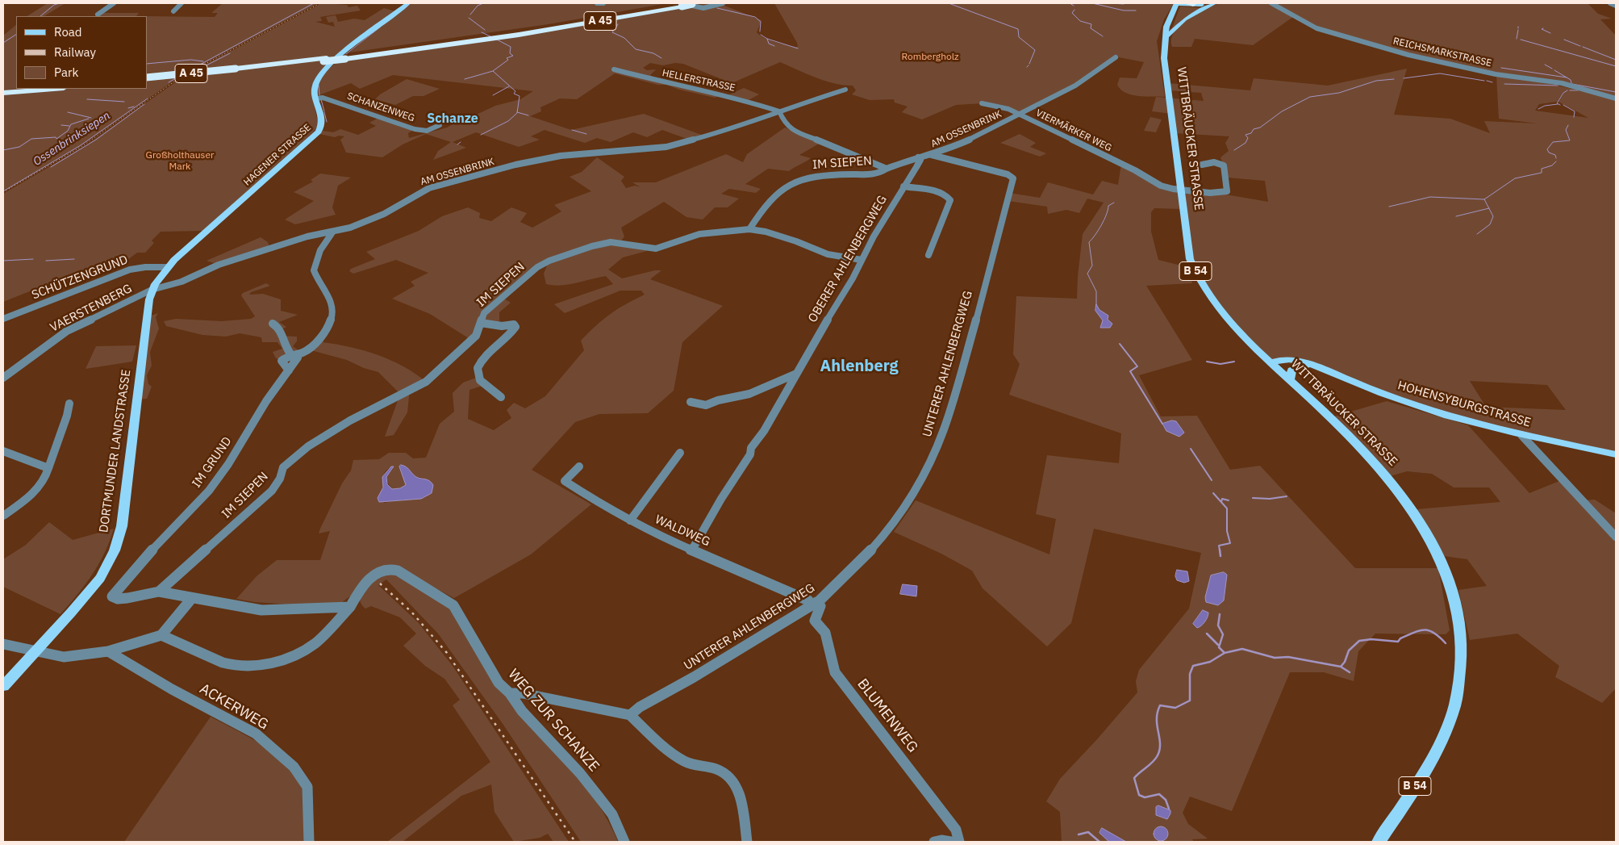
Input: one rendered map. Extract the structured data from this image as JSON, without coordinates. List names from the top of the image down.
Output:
{
  "streets": {
    "highway": ["A 45"],
    "main road": [
      "WITTBRÄUCKER STRASSE",
      "HAGENER STRASSE",
      "B 54",
      "HOHENSYBURGSTRASSE",
      "DORTMUNDER LANDSTRASSE"
    ],
    "street": [
      "REICHSMARKSTRASSE",
      "HELLERSTRASSE",
      "SCHANZENWEG",
      "AM OSSENBRINK",
      "VIERMÄRKER WEG",
      "IM SIEPEN",
      "OBERER AHLENBERGWEG",
      "SCHÜTZENGRUND",
      "VAERSTENBERG",
      "UNTERER AHLENBERGWEG",
      "IM GRUND",
      "WALDWEG",
      "ACKERWEG",
      "BLUMENWEG",
      "WEG ZUR SCHANZE"
    ]
  },
  "crossings": [
    ["HELLERSTRASSE", "AM OSSENBRINK"],
    ["SCHANZENWEG", "HAGENER STRASSE"],
    ["AM OSSENBRINK", "VIERMÄRKER WEG"],
    ["AM OSSENBRINK", "IM SIEPEN"],
    ["AM OSSENBRINK", "OBERER AHLENBERGWEG"],
    ["AM OSSENBRINK", "VAERSTENBERG"],
    ["AM OSSENBRINK", "UNTERER AHLENBERGWEG"],
    ["AM OSSENBRINK", "DORTMUNDER LANDSTRASSE"],
    ["VIERMÄRKER WEG", "WITTBRÄUCKER STRASSE"],
    ["WITTBRÄUCKER STRASSE", "B 54"],
    ["WITTBRÄUCKER STRASSE", "HOHENSYBURGSTRASSE"],
    ["HAGENER STRASSE", "SCHÜTZENGRUND"],
    ["HAGENER STRASSE", "DORTMUNDER LANDSTRASSE"],
    ["IM SIEPEN", "IM GRUND"],
    ["OBERER AHLENBERGWEG", "WALDWEG"],
    ["B 54", "HOHENSYBURGSTRASSE"],
    ["VAERSTENBERG", "DORTMUNDER LANDSTRASSE"],
    ["UNTERER AHLENBERGWEG", "WALDWEG"],
    ["UNTERER AHLENBERGWEG", "BLUMENWEG"],
    ["WALDWEG", "BLUMENWEG"]
  ],
  "districts": ["Schanze", "Ahlenberg"],
  "water": ["Ossenbrinksiepen"],
  "parks": ["Rombergholz", "Großholthauser Mark"],
  "legend": ["Road", "Railway", "Park"]
}
